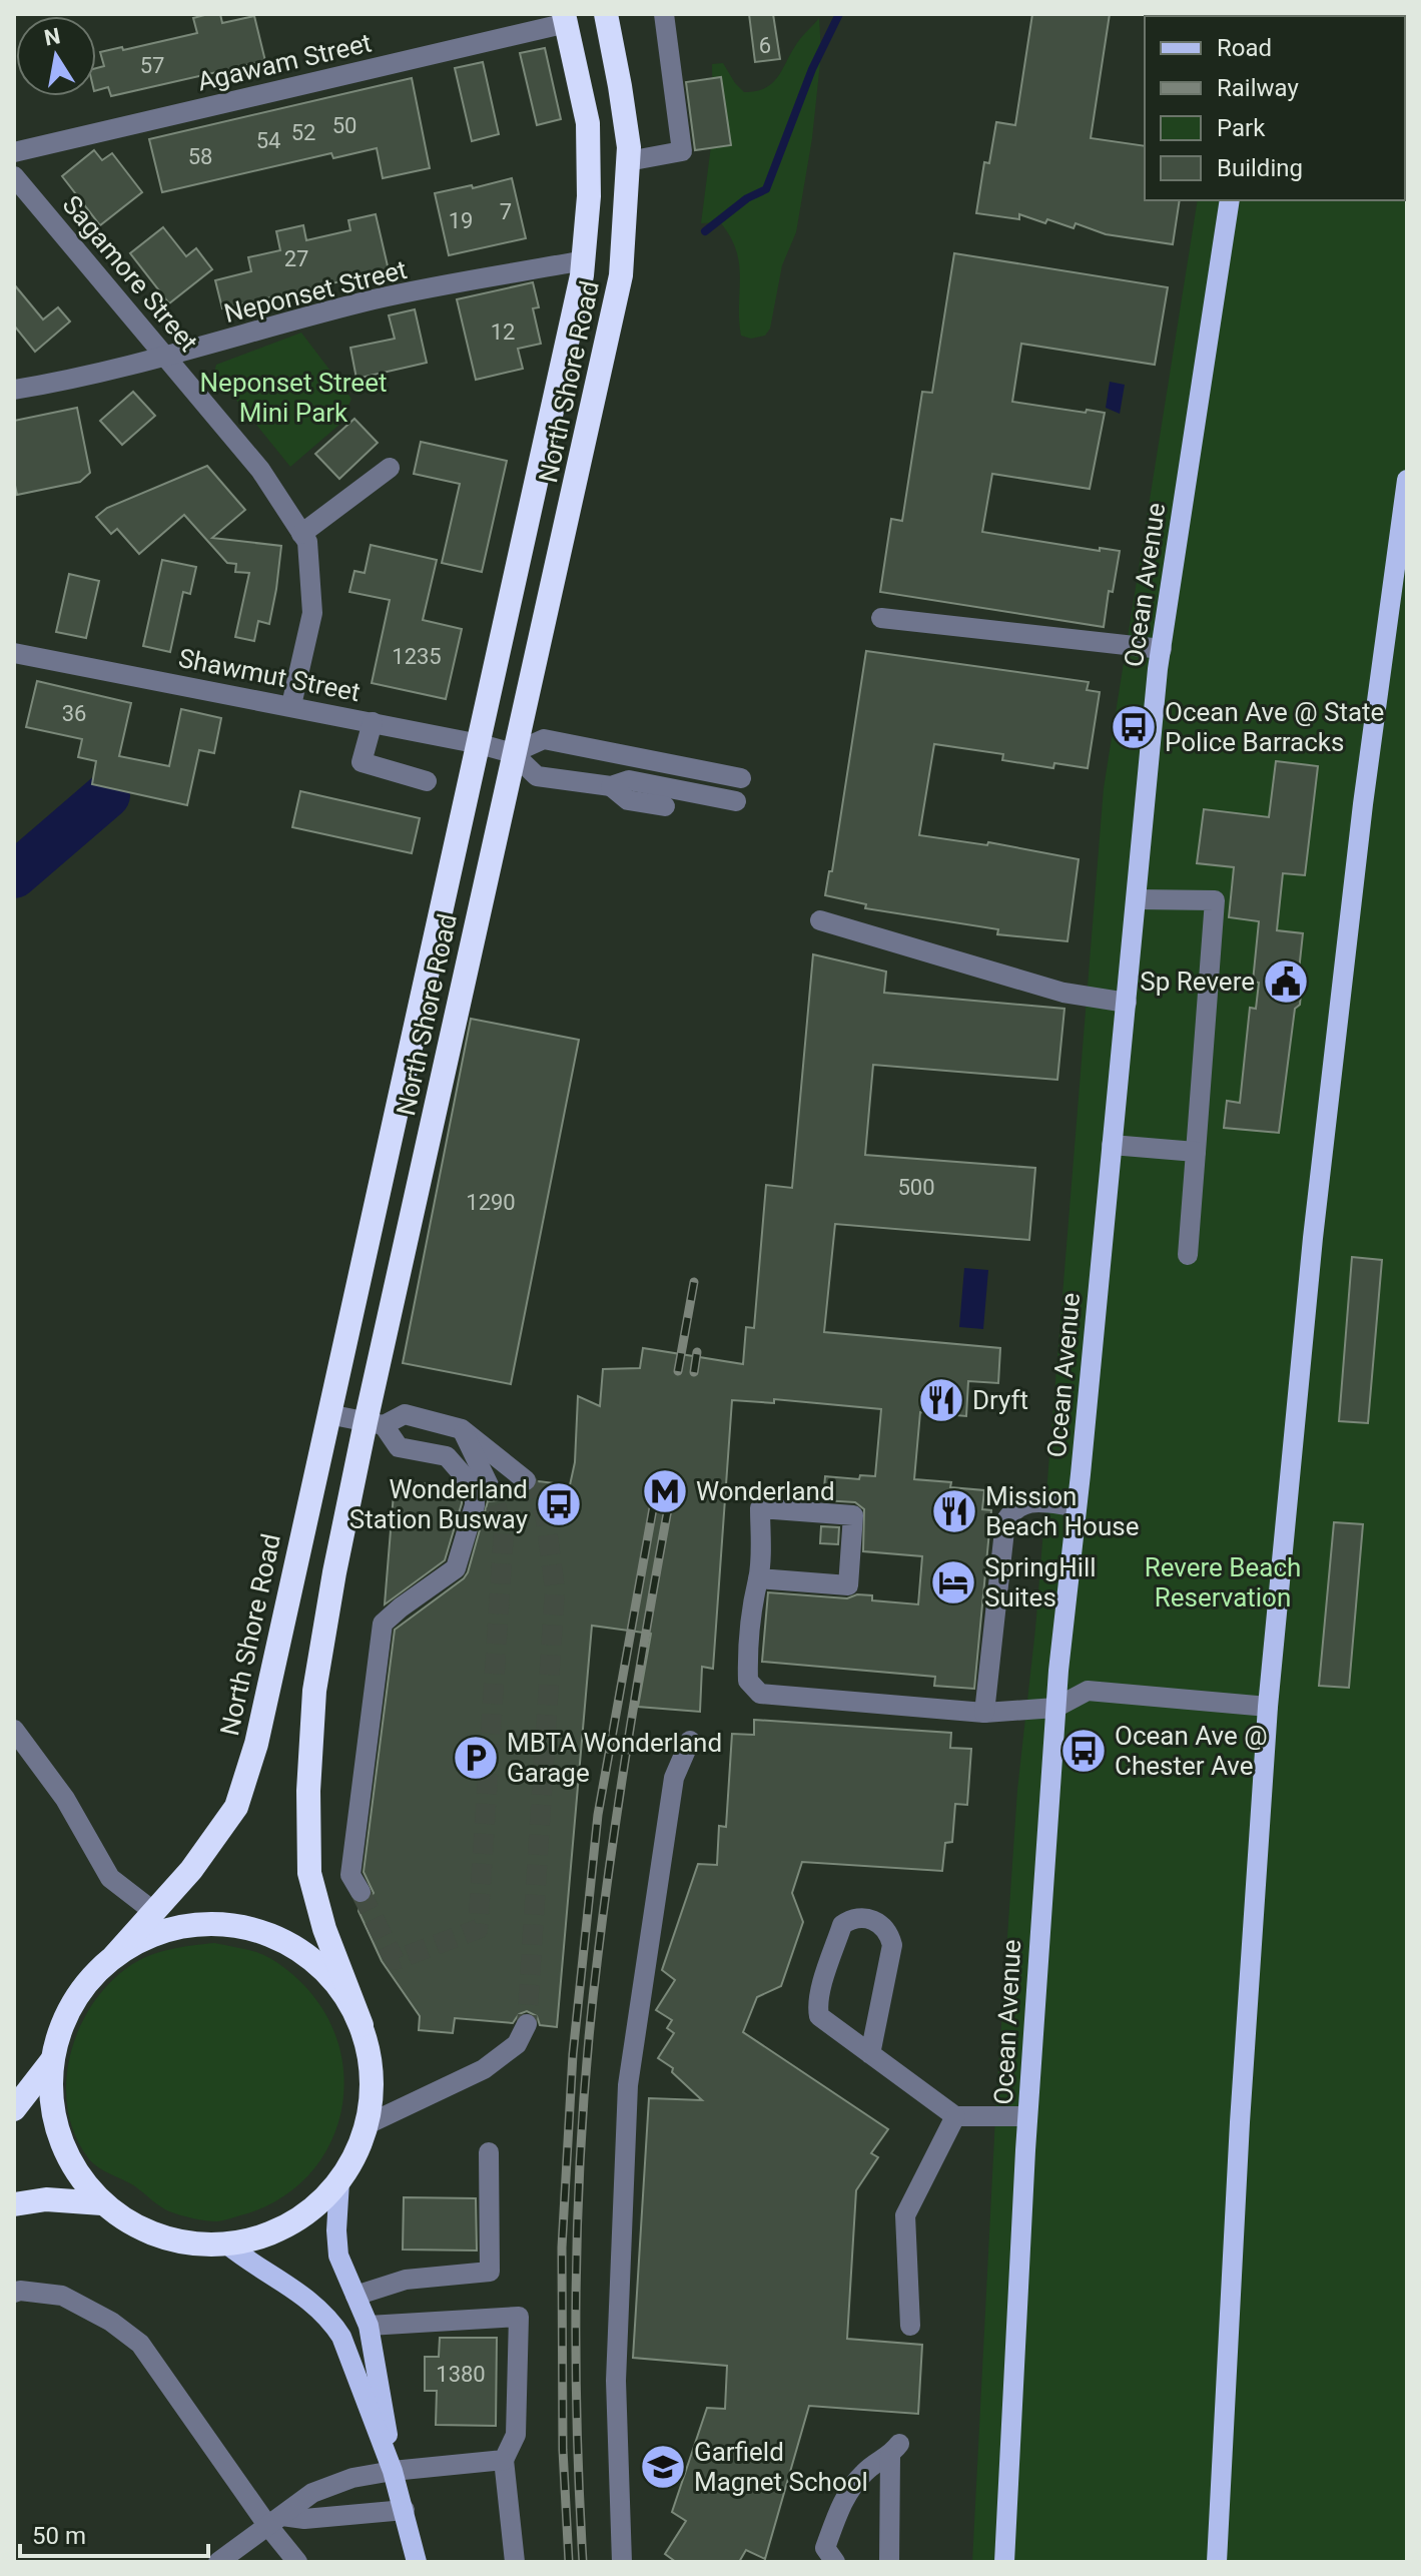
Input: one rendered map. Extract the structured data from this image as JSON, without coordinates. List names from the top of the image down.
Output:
{
  "streets": {
    "highway": ["North Shore Road"],
    "main road": ["Ocean Avenue"],
    "street": [
      "Agawam Street",
      "Sagamore Street",
      "Neponset Street",
      "Shawmut Street"
    ]
  },
  "crossings": [
    ["Agawam Street", "North Shore Road"],
    ["Sagamore Street", "Neponset Street"],
    ["Sagamore Street", "Shawmut Street"],
    ["Neponset Street", "North Shore Road"],
    ["North Shore Road", "Shawmut Street"]
  ],
  "parks": ["Neponset Street Mini Park", "Revere Beach Reservation"],
  "places": {
    "bus stop": ["Ocean Ave @ State Police Barracks", "Wonderland Station Busway", "Ocean Ave @ Chester Ave"],
    "public building": ["Sp Revere"],
    "restaurant": ["Dryft", "Mission Beach House"],
    "metro station": ["Wonderland"],
    "hotel": ["SpringHill Suites"],
    "parking": ["MBTA Wonderland Garage"],
    "school or university": ["Garfield Magnet School"]
  },
  "house_numbers": [
    "6",
    "57",
    "50",
    "52",
    "54",
    "58",
    "7",
    "19",
    "27",
    "12",
    "1235",
    "36",
    "500",
    "1290",
    "1380"
  ],
  "legend": [
    "Road",
    "Railway",
    "Park",
    "Building"
  ],
  "scale_bar": "50 m",
  "north": "top"
}
